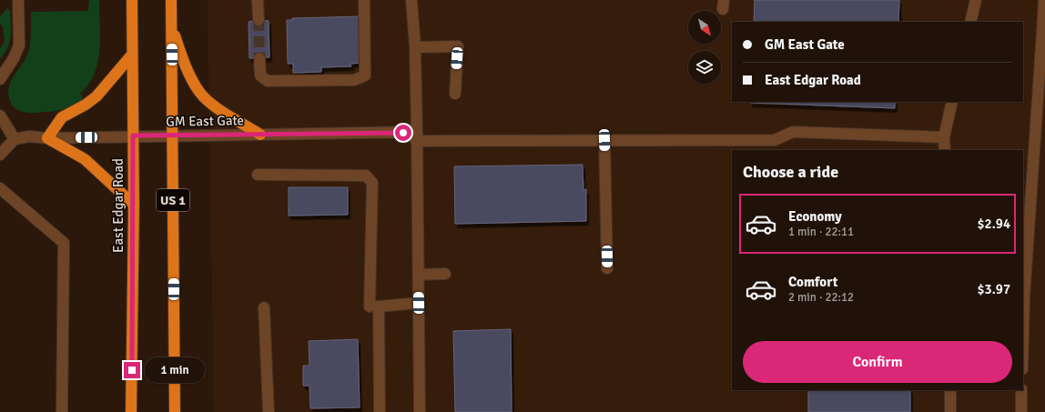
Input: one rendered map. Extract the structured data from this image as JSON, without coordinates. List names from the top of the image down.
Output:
{
  "streets": {
    "highway": ["US 1", "East Edgar Road"],
    "lane": ["GM East Gate"]
  },
  "crossings": [
    ["GM East Gate", "US 1"],
    ["GM East Gate", "East Edgar Road"]
  ],
  "north": "bottom right",
  "page": {
    "banner": ["GM East Gate", "East Edgar Road"],
    "heading": "Choose a ride",
    "list": [
      {
        "name": "Economy",
        "note": "1 min · 22:11",
        "value": "$2.94"
      },
      {
        "name": "Comfort",
        "note": "2 min · 22:12",
        "value": "$3.97"
      }
    ],
    "buttons": "Confirm",
    "bubble": "1 min"
  }
}
